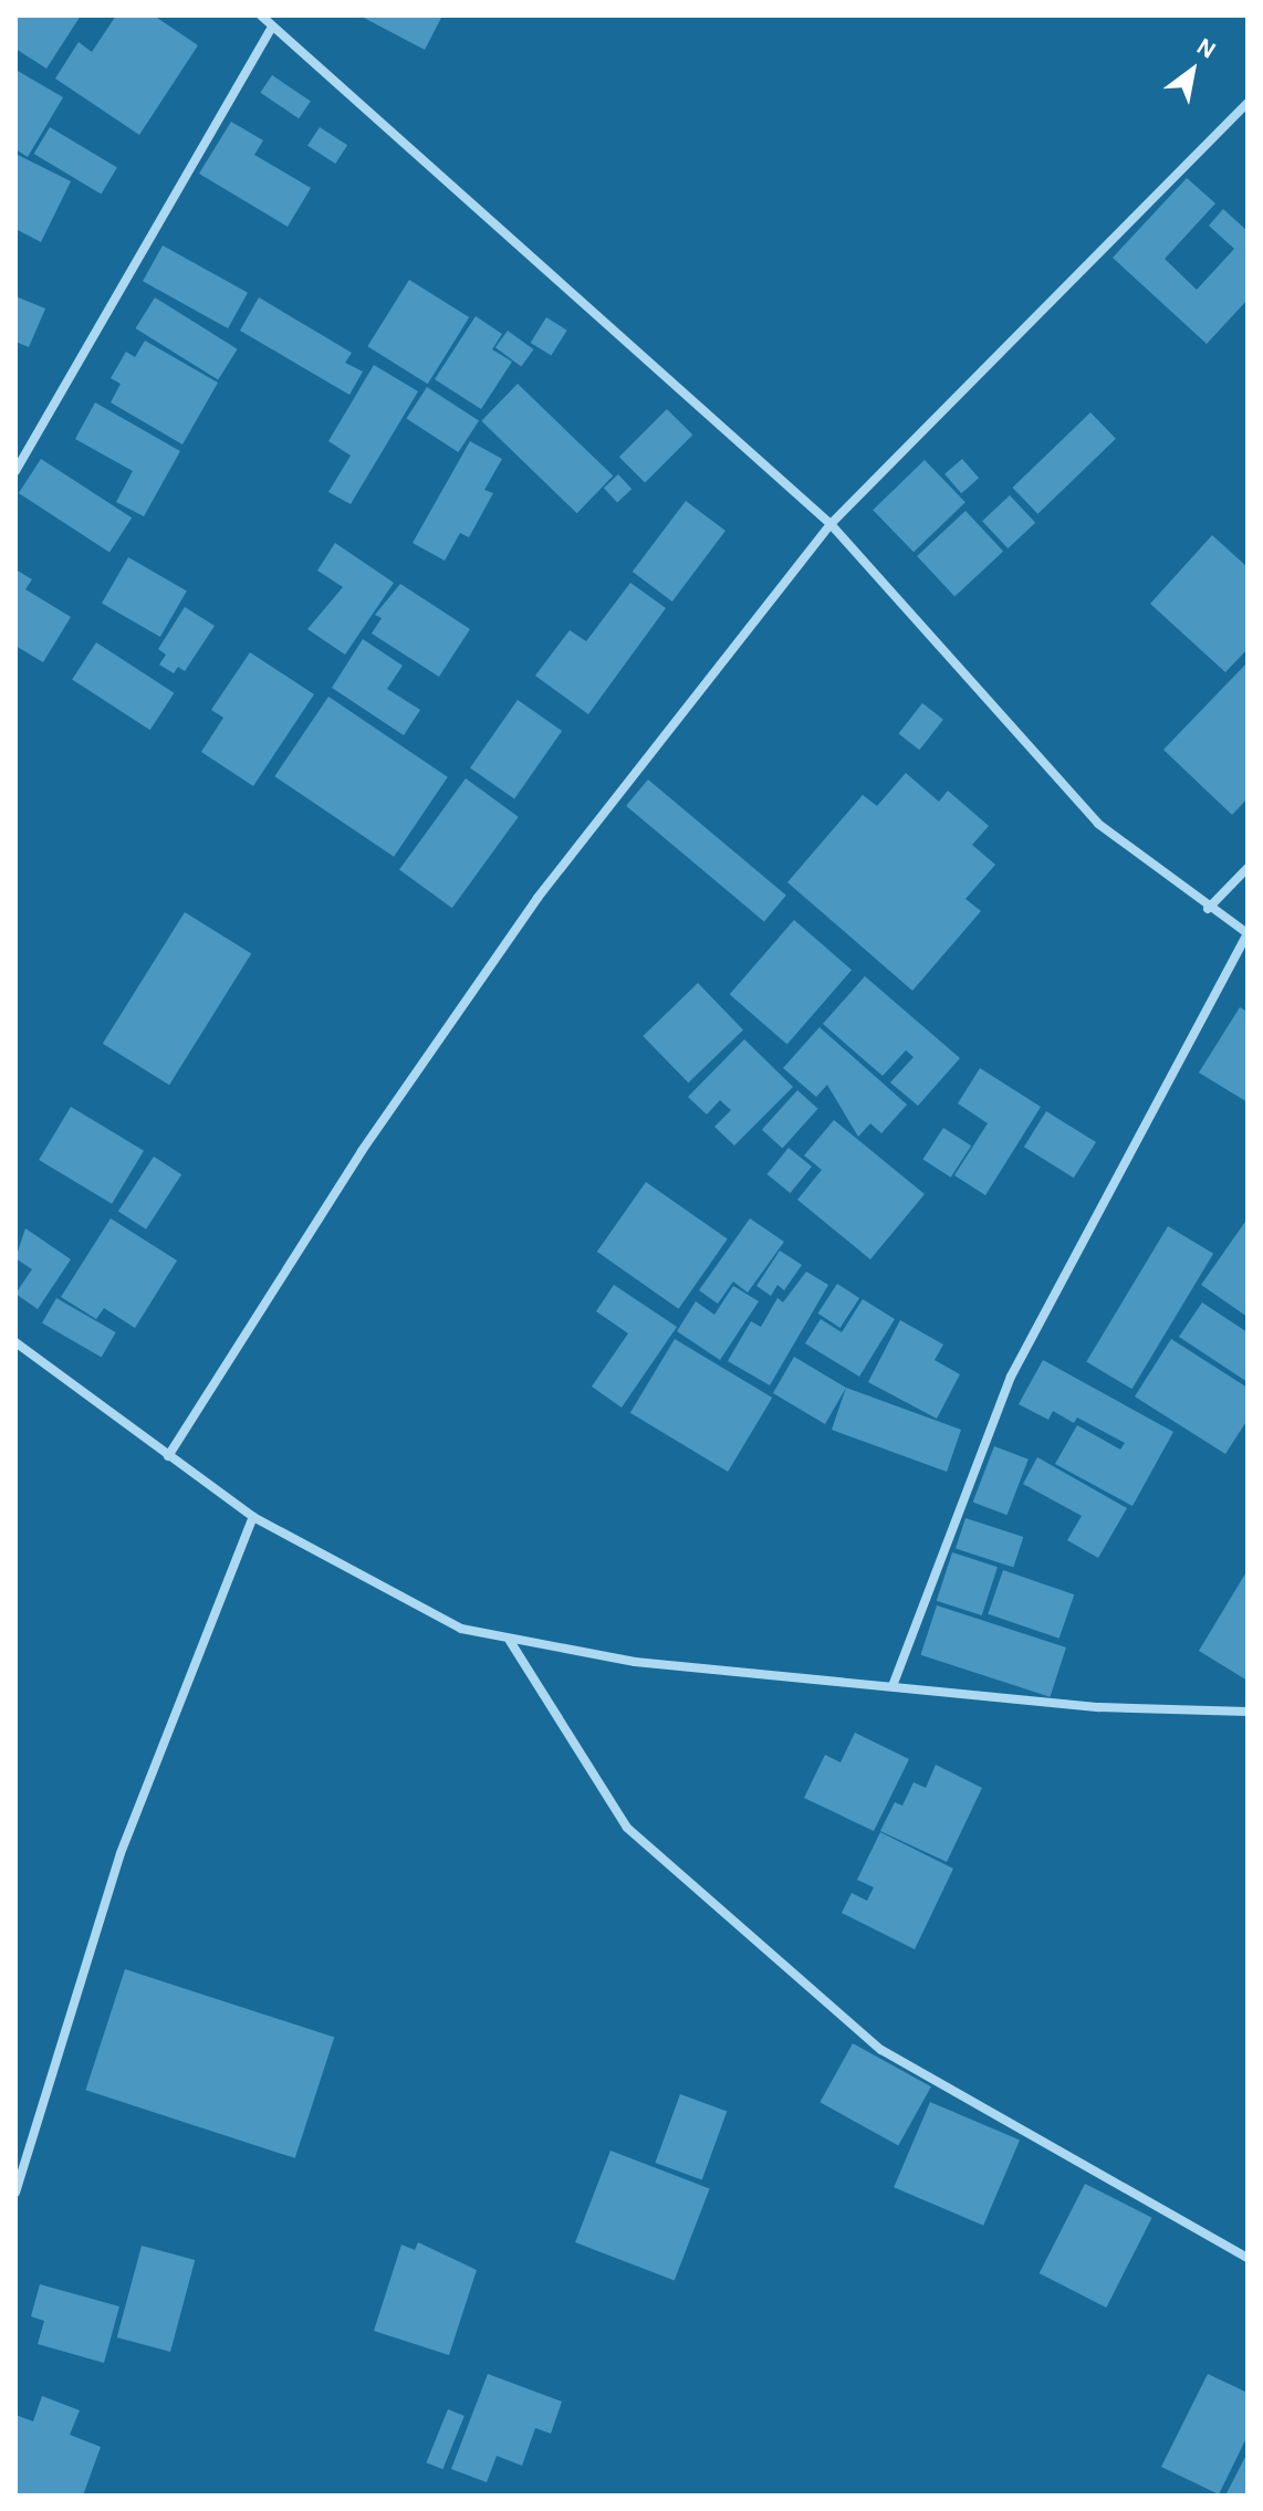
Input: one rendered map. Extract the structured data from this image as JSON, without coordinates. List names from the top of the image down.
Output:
{
  "north": "top right"
}
